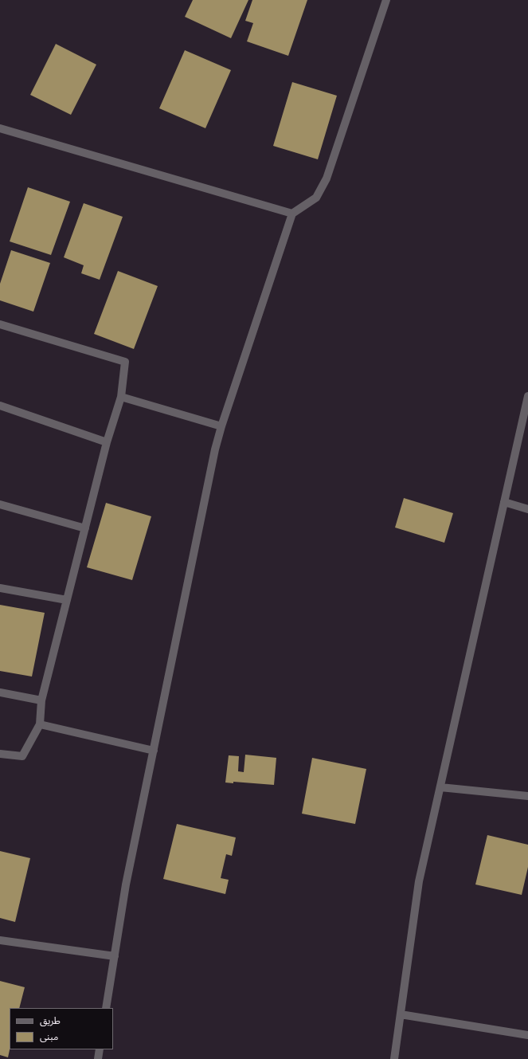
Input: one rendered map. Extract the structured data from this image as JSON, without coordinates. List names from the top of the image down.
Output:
{
  "legend": ["طريق", "مبنى"]
}
